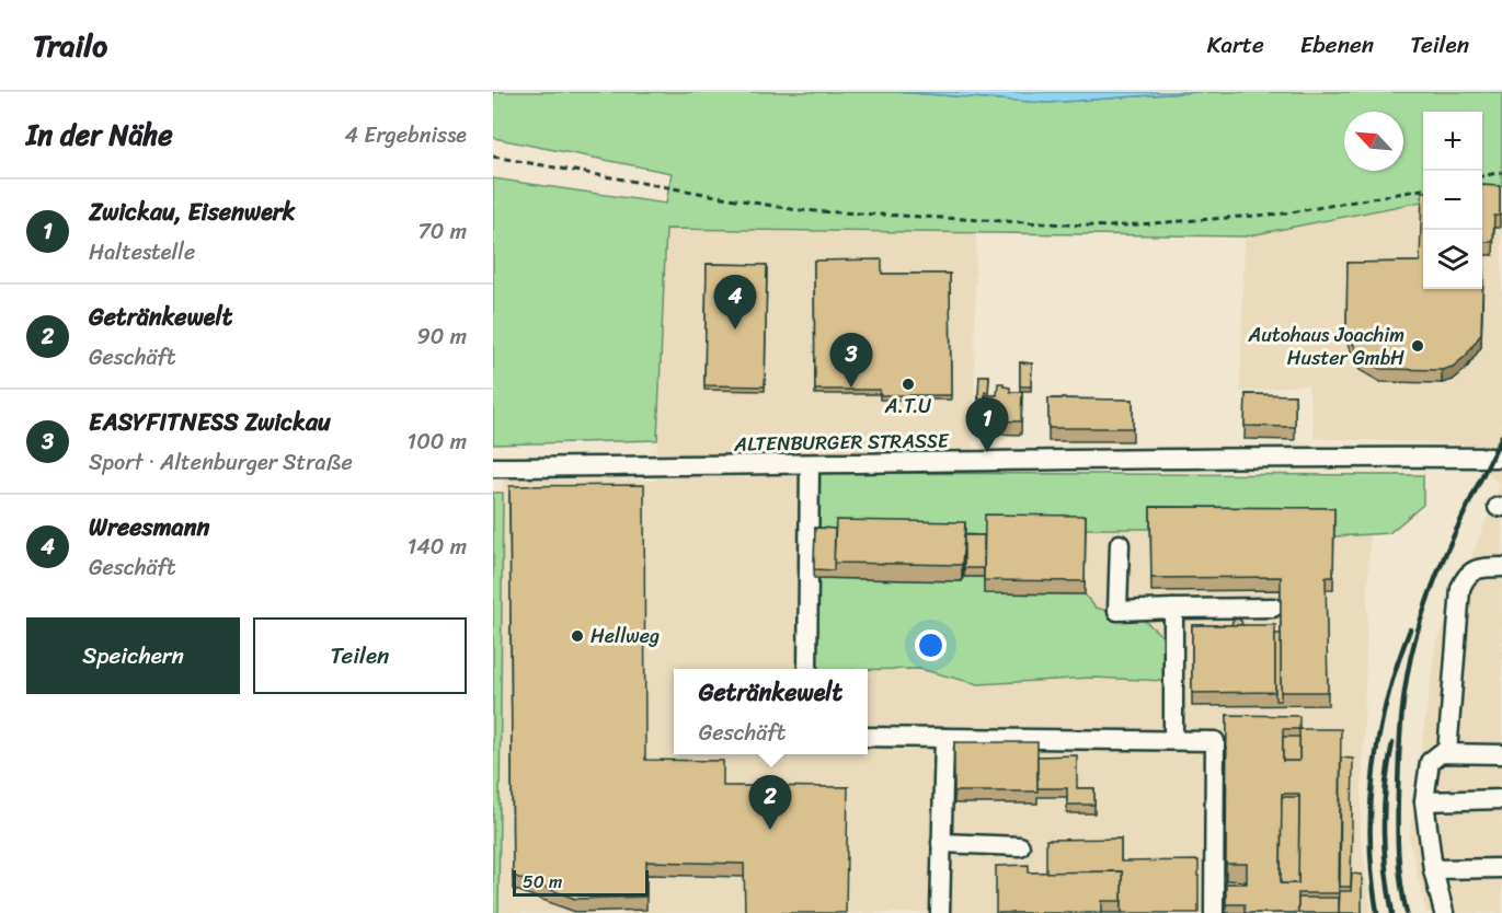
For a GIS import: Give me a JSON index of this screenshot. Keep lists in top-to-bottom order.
{
  "streets": {
    "street": ["ALTENBURGER STRASSE"]
  },
  "places": ["Autohaus Joachim Huster GmbH", "A.T.U", "Hellweg"],
  "scale_bar": "50 m",
  "north": "top left",
  "page": {
    "header": "Trailo",
    "nav": ["Karte", "Ebenen", "Teilen"],
    "heading": ["In der Nähe", "4 Ergebnisse"],
    "map_buttons": ["+", "−"],
    "list": [
      {
        "mark": "1",
        "name": "Zwickau, Eisenwerk",
        "note": "Haltestelle",
        "value": "70 m"
      },
      {
        "mark": "2",
        "name": "Getränkewelt",
        "note": "Geschäft",
        "value": "90 m"
      },
      {
        "mark": "3",
        "name": "EASYFITNESS Zwickau",
        "note": "Sport · Altenburger Straße",
        "value": "100 m"
      },
      {
        "mark": "4",
        "name": "Wreesmann",
        "note": "Geschäft",
        "value": "140 m"
      }
    ],
    "pins": [
      "4",
      "3",
      "1",
      "2"
    ],
    "buttons": ["Speichern", "Teilen"],
    "popup": ["Getränkewelt", "Geschäft"],
    "scale": "50 m"
  }
}
